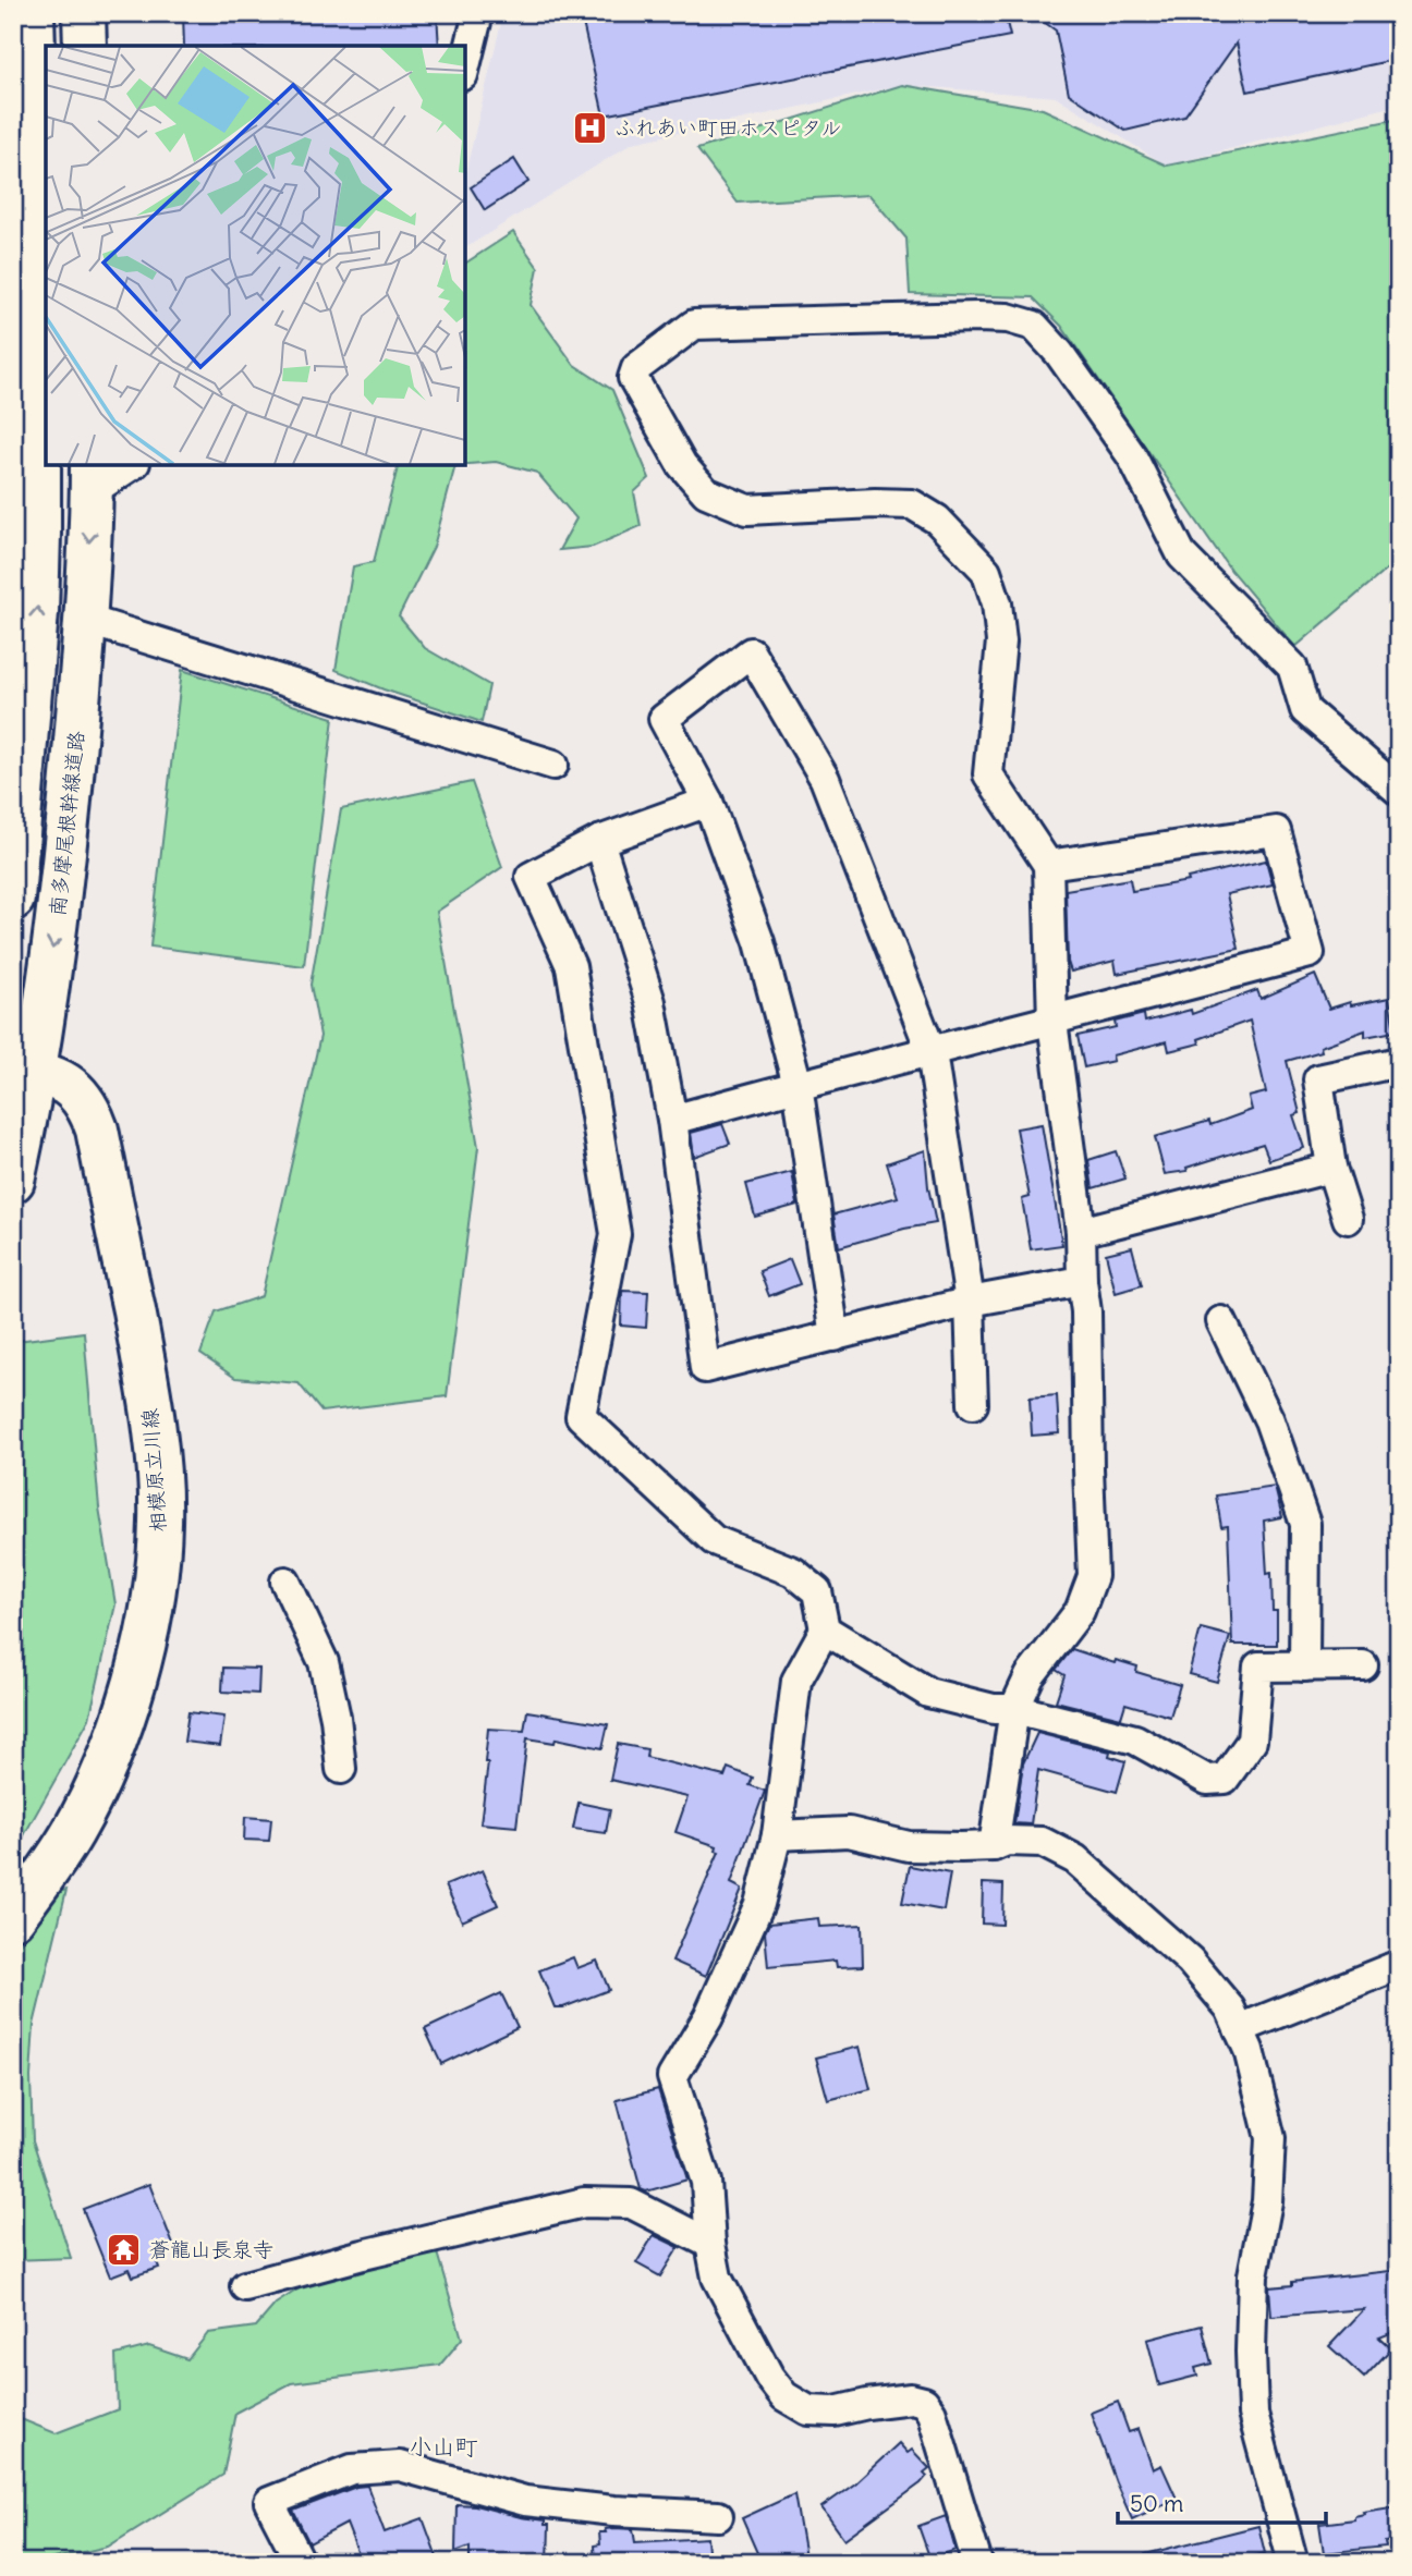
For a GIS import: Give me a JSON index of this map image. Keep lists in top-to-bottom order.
{
  "streets": {
    "main road": ["南多摩尾根幹線道路", "相模原立川線"]
  },
  "crossings": [
    ["南多摩尾根幹線道路", "相模原立川線"]
  ],
  "districts": ["小山町"],
  "places": {
    "hospital": ["ふれあい町田ホスピタル"],
    "temple": ["蒼龍山長泉寺"]
  },
  "scale_bar": "50 m"
}
